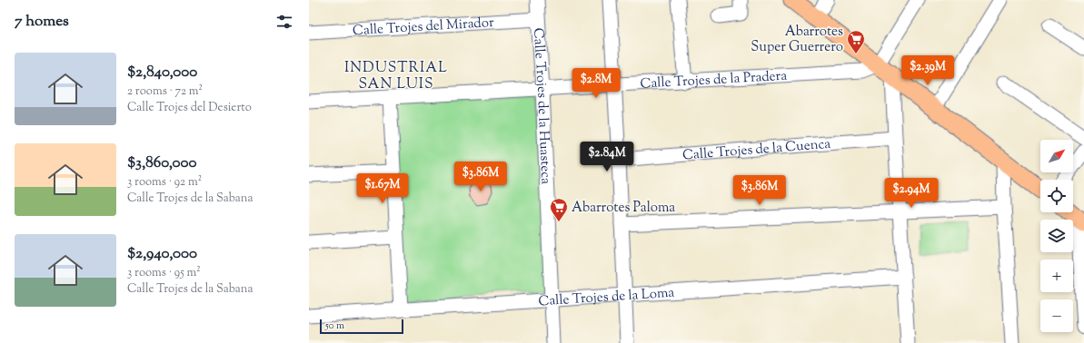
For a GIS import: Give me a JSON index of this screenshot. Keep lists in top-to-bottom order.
{
  "streets": {
    "street": [
      "Calle Trojes del Mirador",
      "Calle Trojes de la Pradera",
      "Calle Trojes de la Huasteca",
      "Calle Trojes de la Cuenca",
      "Calle Trojes de la Loma"
    ]
  },
  "crossings": [
    ["Calle Trojes del Mirador", "Calle Trojes de la Huasteca"],
    ["Calle Trojes de la Pradera", "Calle Trojes de la Huasteca"],
    ["Calle Trojes de la Huasteca", "Calle Trojes de la Loma"]
  ],
  "districts": ["INDUSTRIAL SAN LUIS"],
  "places": {
    "supermarket": ["Abarrotes Super Guerrero", "Abarrotes Paloma"]
  },
  "scale_bar": "50 m",
  "north": "top right",
  "page": {
    "heading": "7 homes",
    "list": [
      {
        "name": "$2,840,000",
        "note": "2 rooms · 72 m² · Calle Trojes del Desierto"
      },
      {
        "name": "$3,860,000",
        "note": "3 rooms · 92 m² · Calle Trojes de la Sabana"
      },
      {
        "name": "$2,940,000",
        "note": "3 rooms · 95 m² · Calle Trojes de la Sabana"
      }
    ],
    "price": [
      "$2.39M",
      "$2.8M",
      "$2.84M",
      "$3.86M",
      "$1.67M",
      "$3.86M",
      "$2.94M"
    ],
    "map_buttons": ["+", "−"],
    "scale": "50 m"
  }
}
